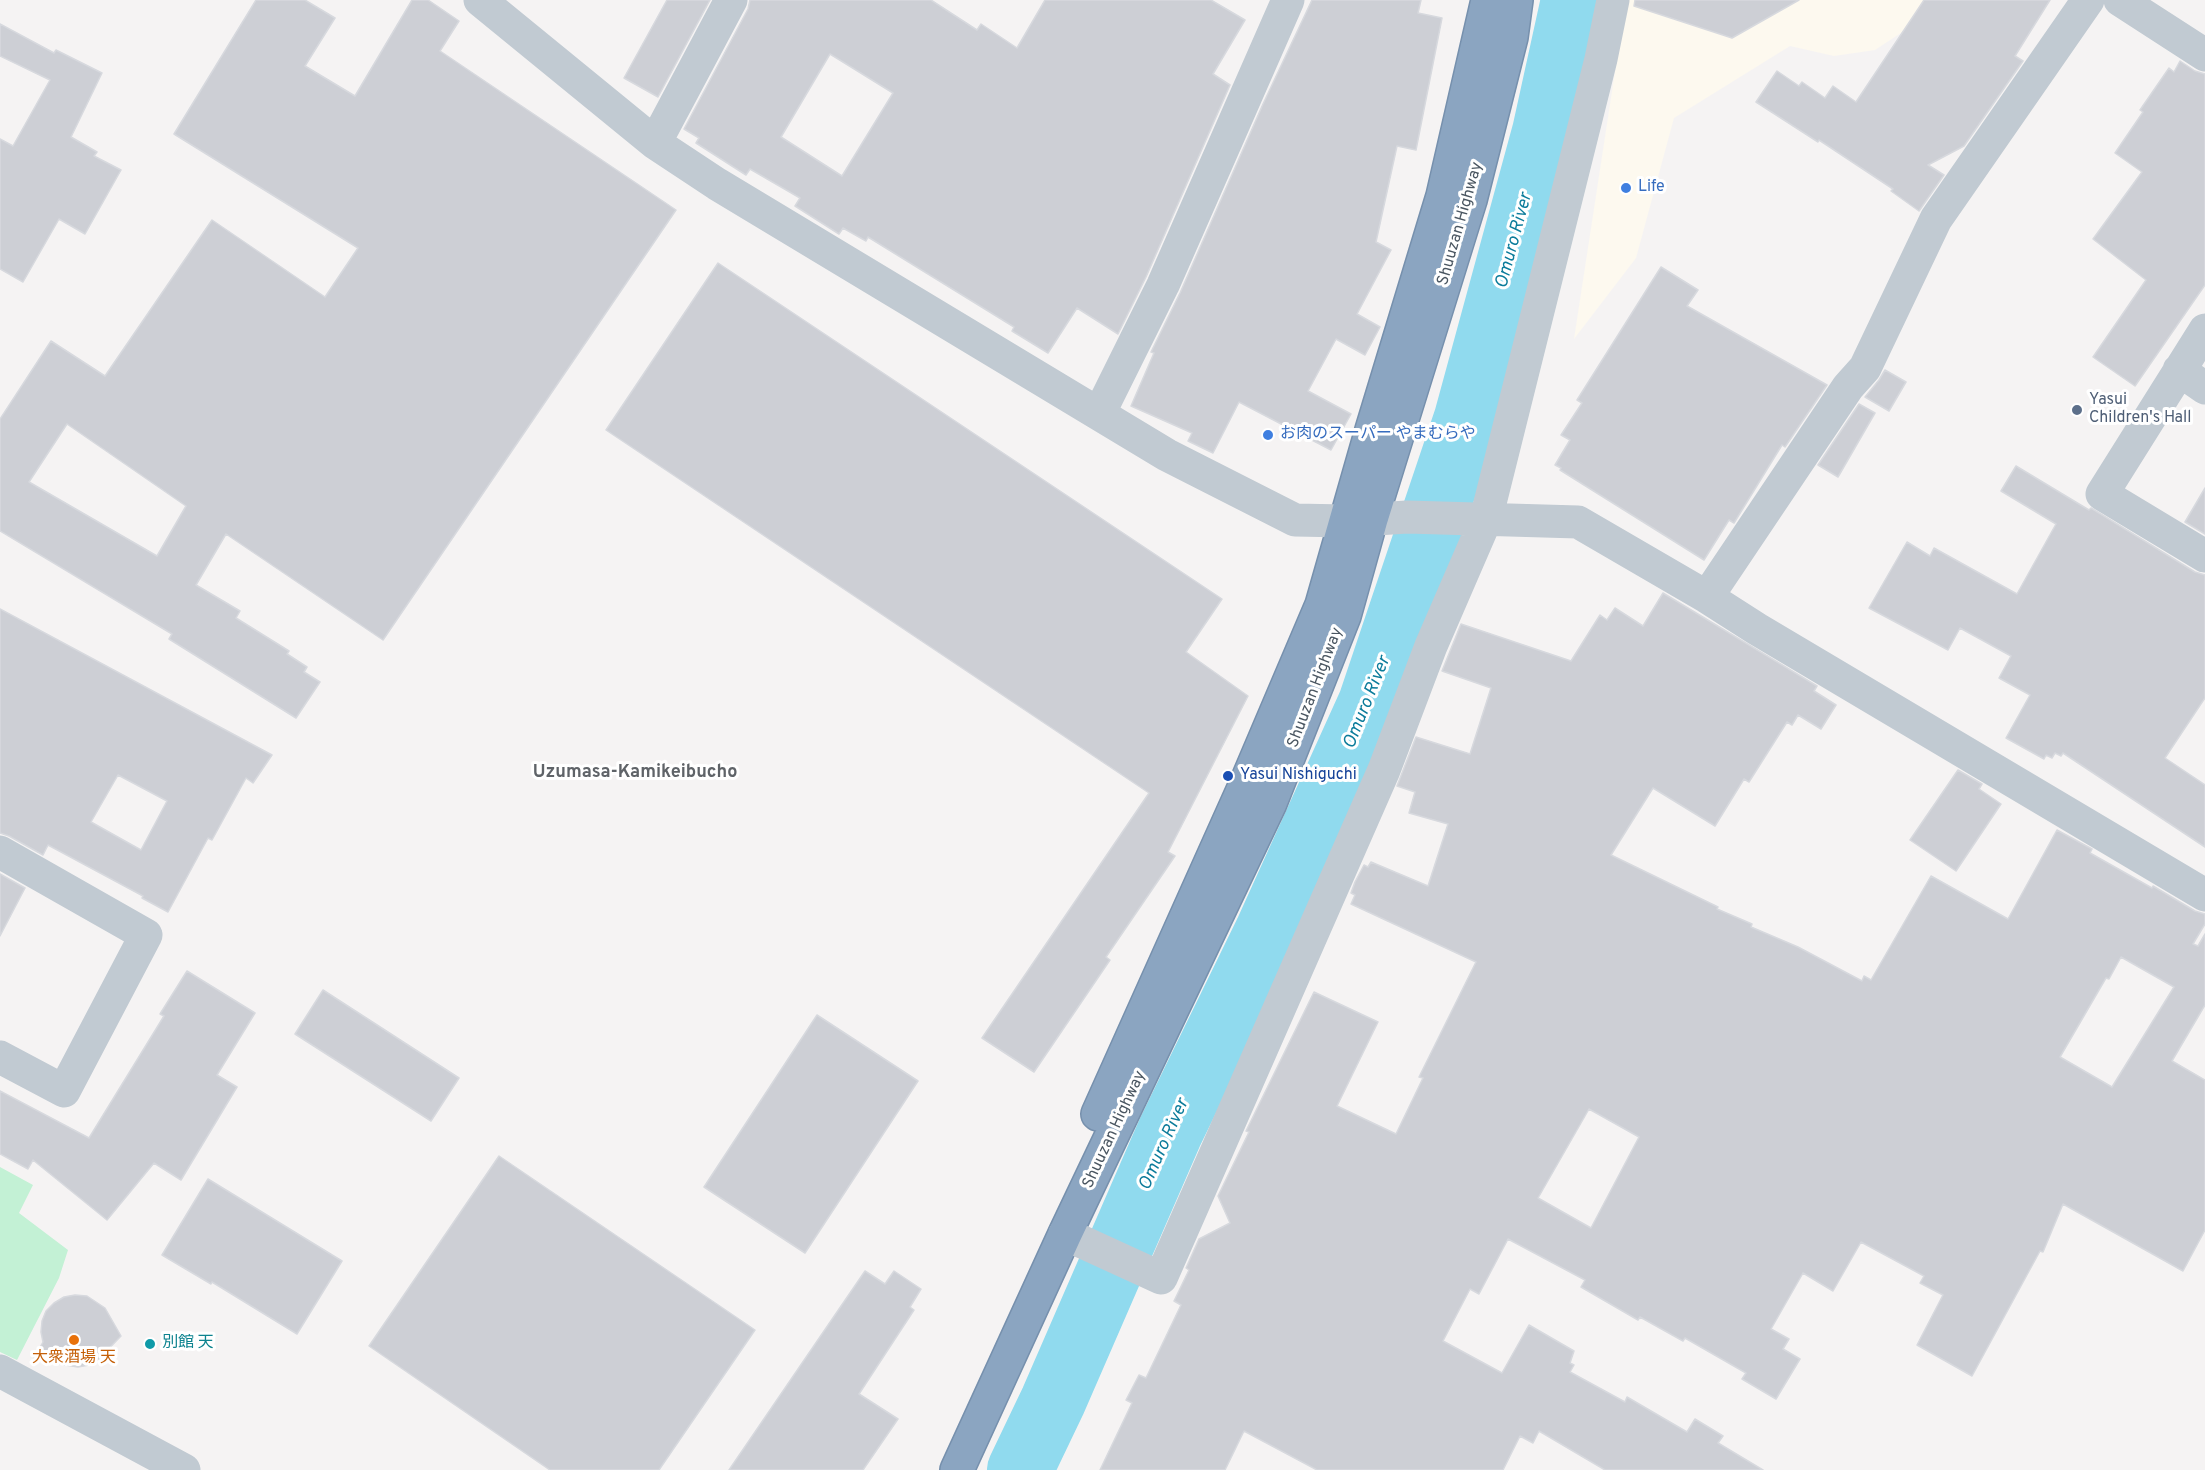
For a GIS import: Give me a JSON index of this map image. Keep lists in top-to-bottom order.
{
  "streets": {
    "highway": ["Shuuzan Highway"]
  },
  "districts": ["Uzumasa-Kamikeibucho"],
  "water": ["Omuro River"],
  "places": [
    "Life",
    "Yasui Children's Hall",
    "お肉のスーパー やまむらや",
    "Yasui Nishiguchi",
    "大衆酒場 天",
    "別館 天"
  ]
}
